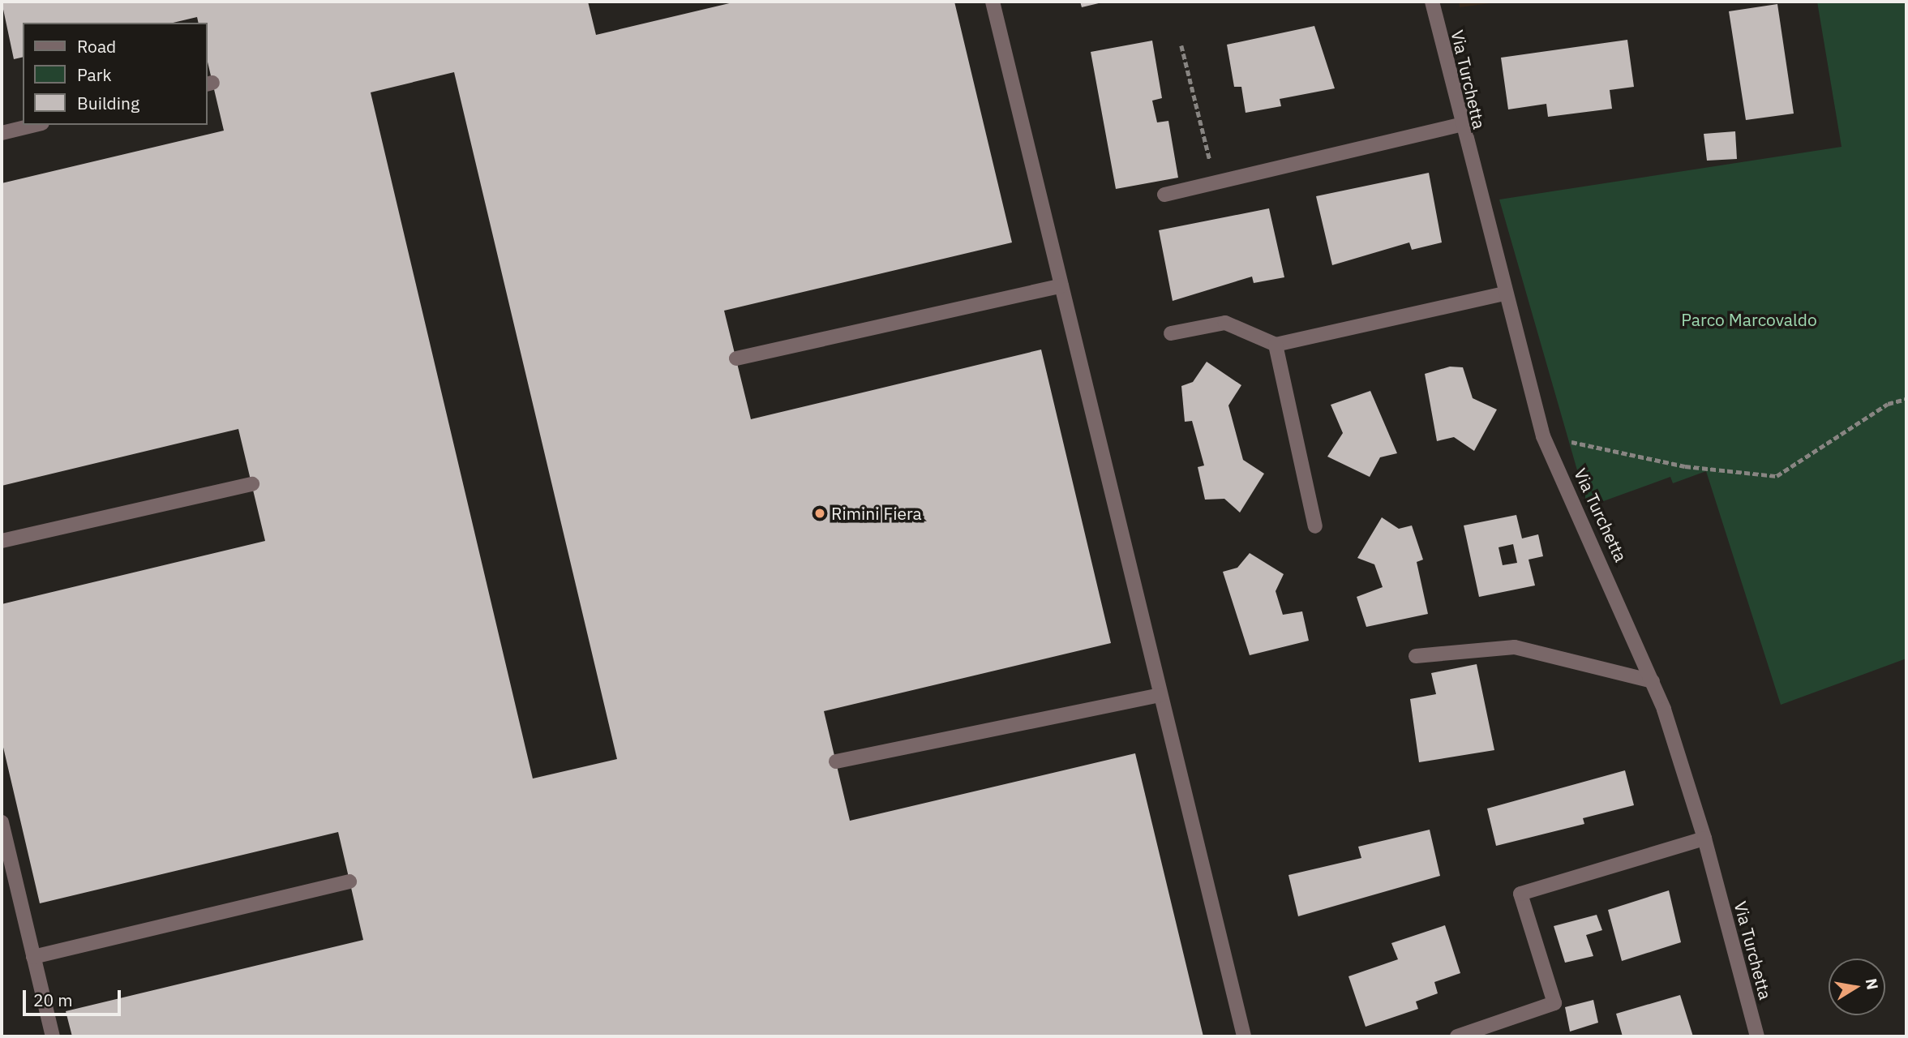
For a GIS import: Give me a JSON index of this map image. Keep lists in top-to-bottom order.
{
  "streets": {
    "street": ["Via Turchetta"]
  },
  "parks": ["Parco Marcovaldo"],
  "places": ["Rimini Fiera"],
  "legend": ["Road", "Park", "Building"],
  "scale_bar": "20 m",
  "north": "right"
}
